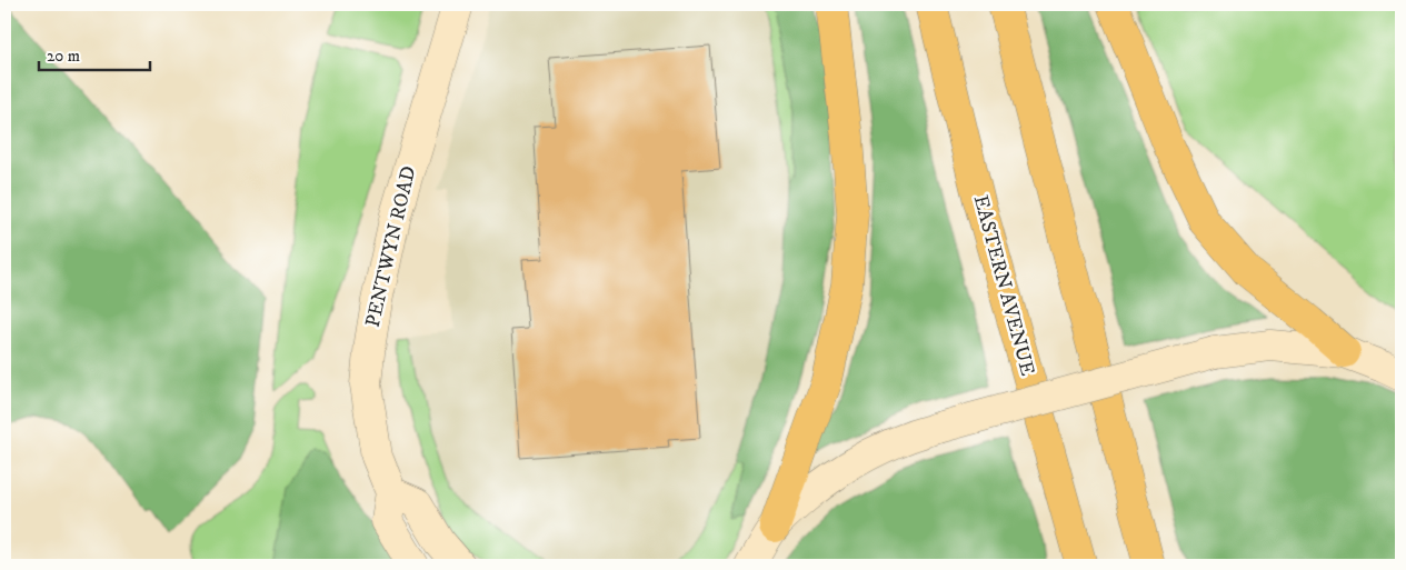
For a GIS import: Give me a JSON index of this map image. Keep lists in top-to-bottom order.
{
  "streets": {
    "highway": ["EASTERN AVENUE"],
    "street": ["PENTWYN ROAD"]
  },
  "scale_bar": "20 m"
}
